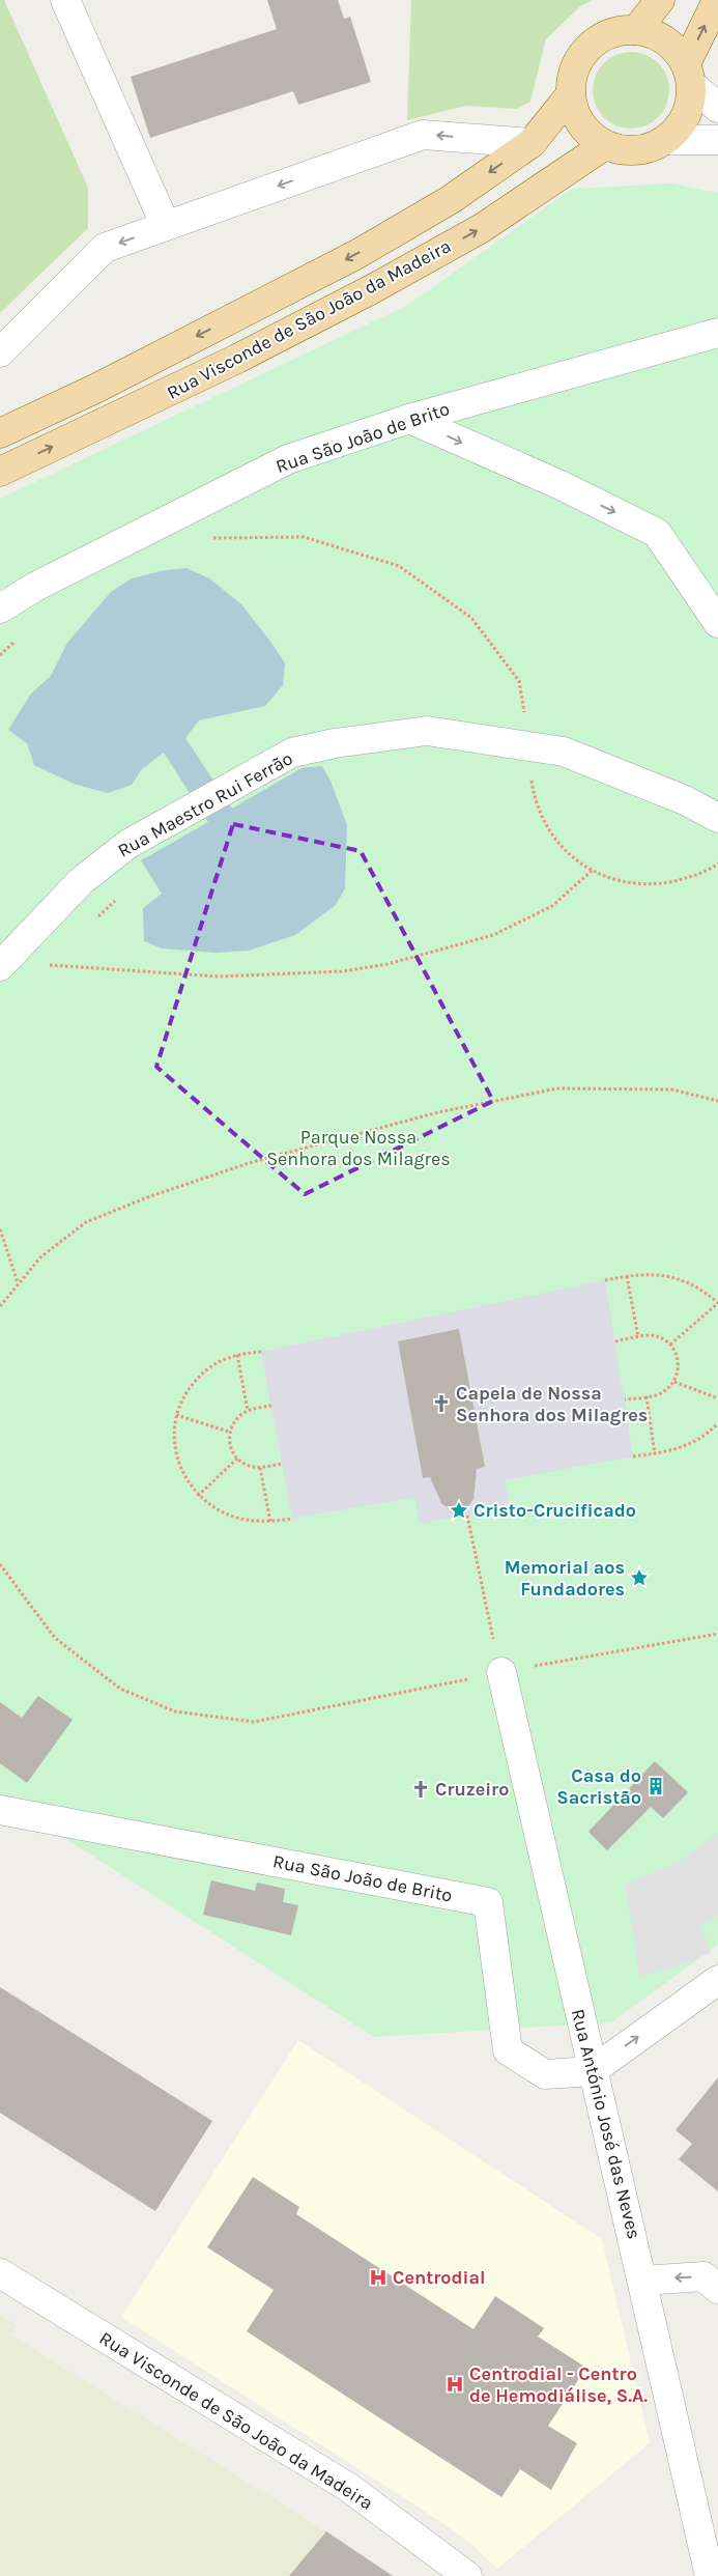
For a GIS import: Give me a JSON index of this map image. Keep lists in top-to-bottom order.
{
  "streets": {
    "main road": ["Rua Visconde de São João da Madeira"],
    "street": ["Rua São João de Brito", "Rua Maestro Rui Ferrão", "Rua António José das Neves"]
  },
  "crossings": [
    ["Rua São João de Brito", "Rua António José das Neves"]
  ],
  "parks": ["Parque Nossa Senhora dos Milagres"],
  "places": {
    "church": ["Capela de Nossa Senhora dos Milagres", "Cruzeiro"],
    "place": ["Cristo-Crucificado", "Memorial aos Fundadores"],
    "building": ["Casa do Sacristão"],
    "hospital": ["Centrodial", "Centrodial - Centro de Hemodiálise, S.A."]
  }
}
